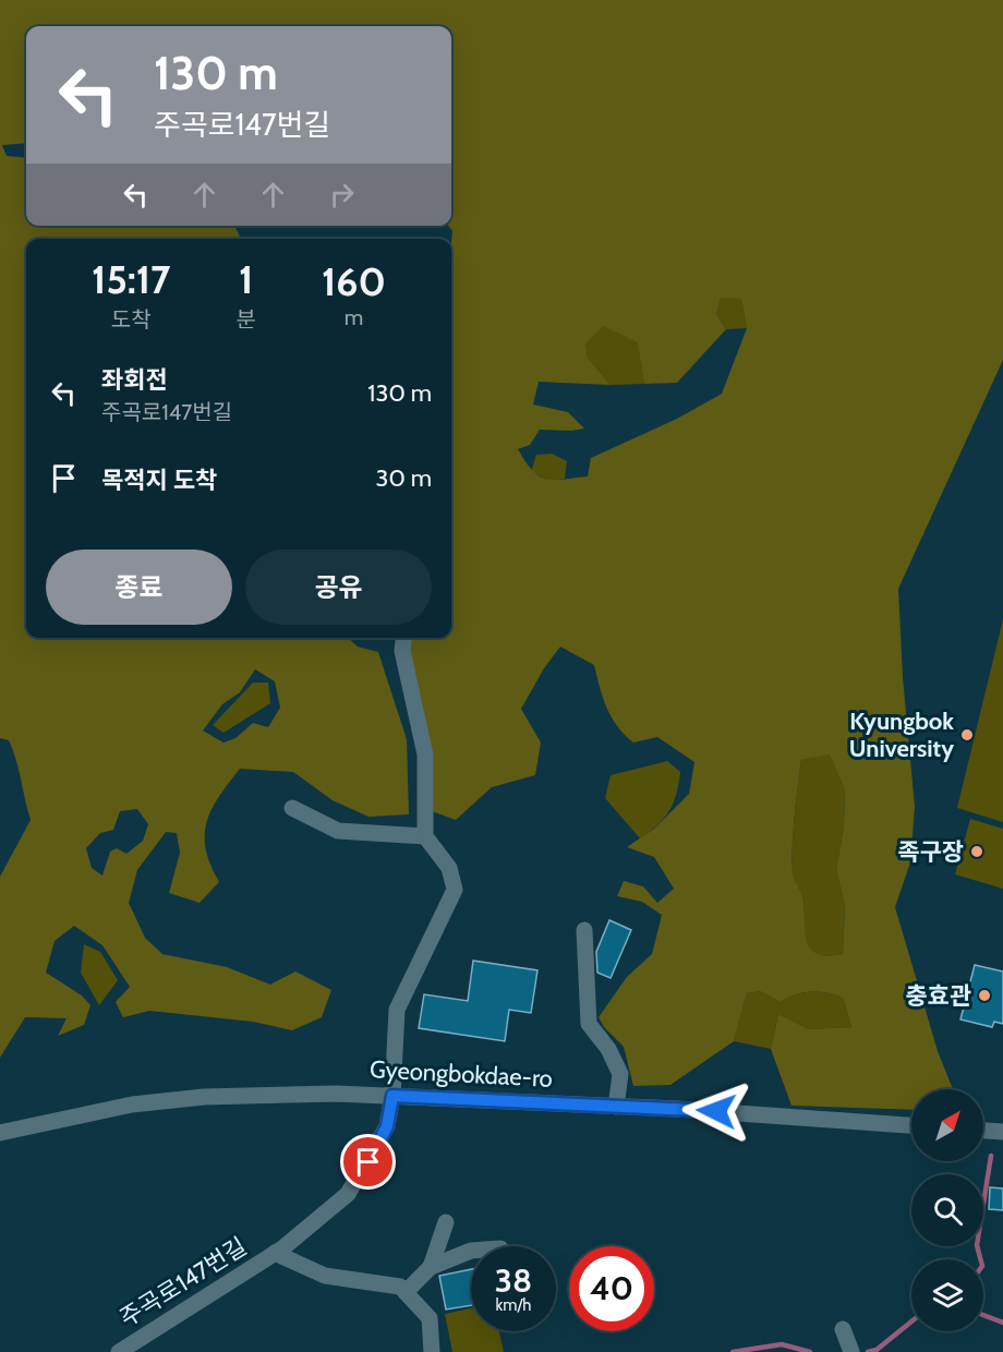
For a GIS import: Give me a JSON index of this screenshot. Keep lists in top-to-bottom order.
{
  "streets": {
    "street": ["Gyeongbokdae-ro", "주곡로147번길"]
  },
  "crossings": [
    ["Gyeongbokdae-ro", "주곡로147번길"]
  ],
  "places": ["Kyungbok University", "족구장", "충효관"],
  "north": "top right",
  "page": {
    "turn": ["130 m", "주곡로147번길"],
    "eta": [
      "15:17",
      "도착",
      "1",
      "분",
      "160",
      "m"
    ],
    "list": [
      {
        "name": "좌회전",
        "note": "주곡로147번길",
        "value": "130 m"
      },
      {
        "name": "목적지 도착",
        "value": "30 m"
      }
    ],
    "buttons": ["종료", "공유"],
    "speed": "38 km/h",
    "limit": "40"
  }
}
